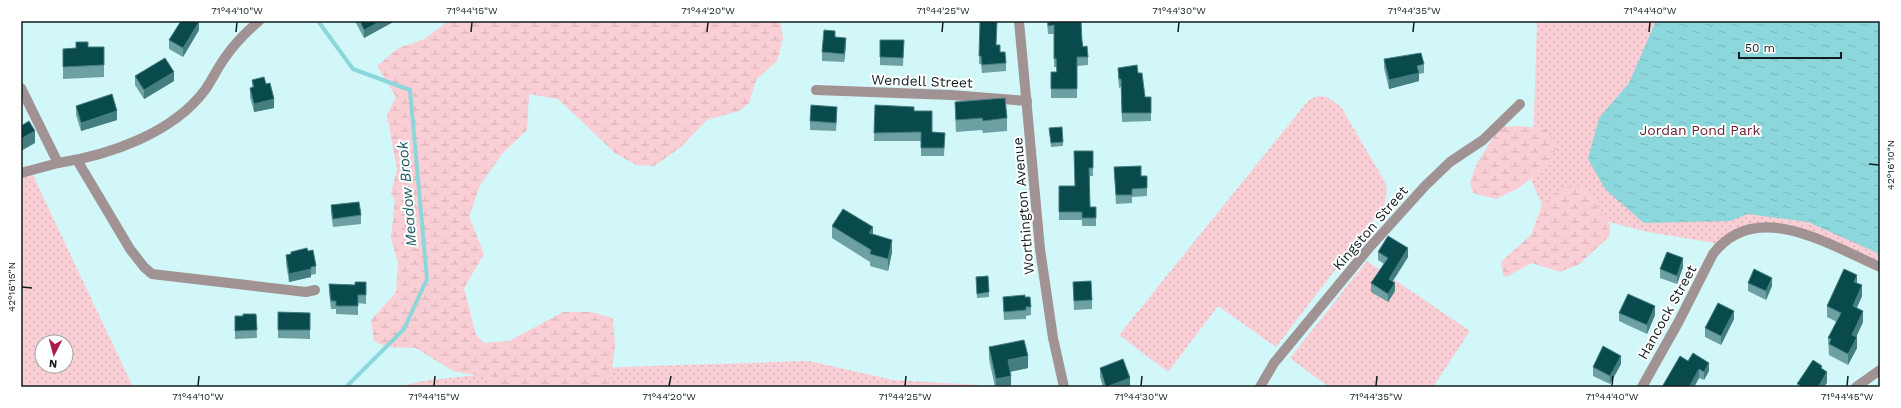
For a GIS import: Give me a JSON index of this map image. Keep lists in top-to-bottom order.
{
  "streets": {
    "street": [
      "Wendell Street",
      "Worthington Avenue",
      "Kingston Street",
      "Hancock Street"
    ]
  },
  "crossings": [
    ["Wendell Street", "Worthington Avenue"]
  ],
  "water": ["Meadow Brook"],
  "parks": ["Jordan Pond Park"],
  "scale_bar": "50 m",
  "north": "bottom",
  "coordinates": [
    "71°44'10\"W",
    "71°44'15\"W",
    "71°44'20\"W",
    "71°44'25\"W",
    "71°44'30\"W",
    "71°44'35\"W",
    "71°44'40\"W",
    "42°16'10\"N",
    "42°16'15\"N",
    "71°44'45\"W"
  ]
}
